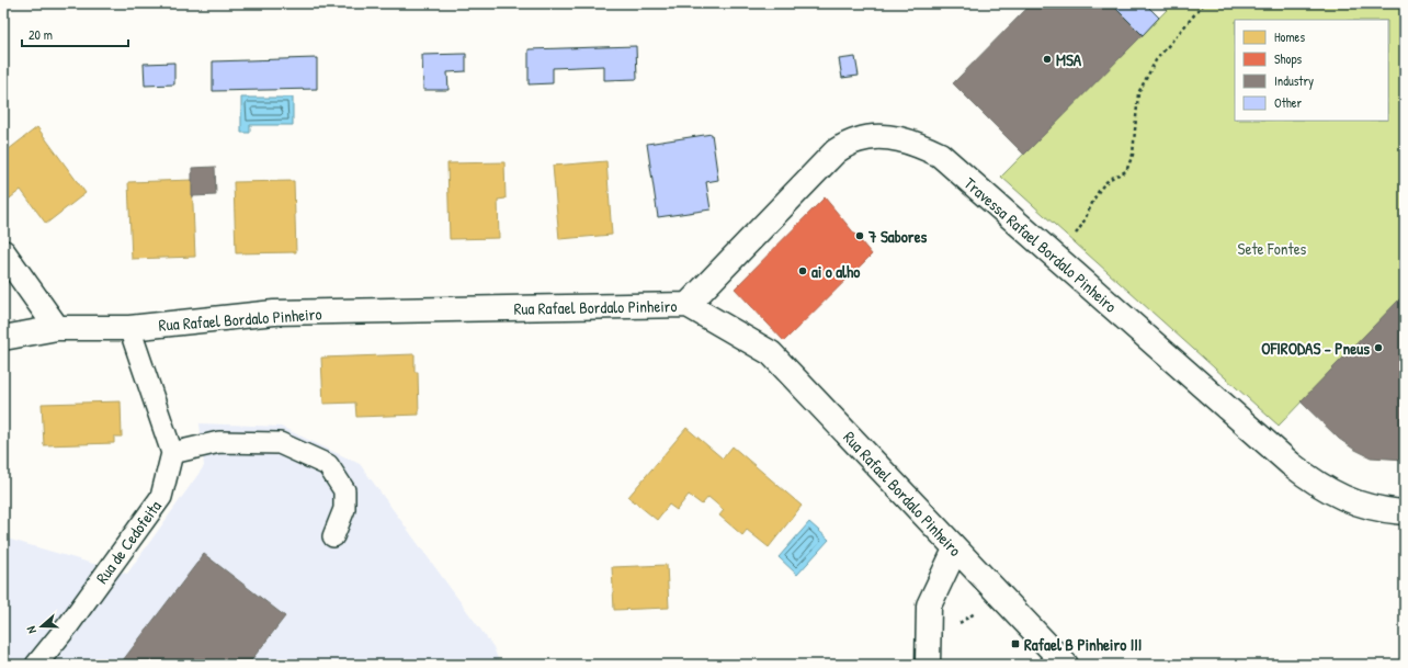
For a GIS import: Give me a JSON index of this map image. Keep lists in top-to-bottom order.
{
  "streets": {
    "street": ["Travessa Rafael Bordalo Pinheiro", "Rua Rafael Bordalo Pinheiro"],
    "lane": ["Rua de Cedofeita"]
  },
  "crossings": [
    ["Travessa Rafael Bordalo Pinheiro", "Rua Rafael Bordalo Pinheiro"]
  ],
  "parks": ["Sete Fontes"],
  "places": {
    "other": [
      "MSA",
      "7 Sabores",
      "ai o alho",
      "OFIRODAS - Pneus"
    ],
    "transit": ["Rafael B Pinheiro III"]
  },
  "legend": [
    "Homes",
    "Shops",
    "Industry",
    "Other"
  ],
  "scale_bar": "20 m",
  "north": "left"
}
